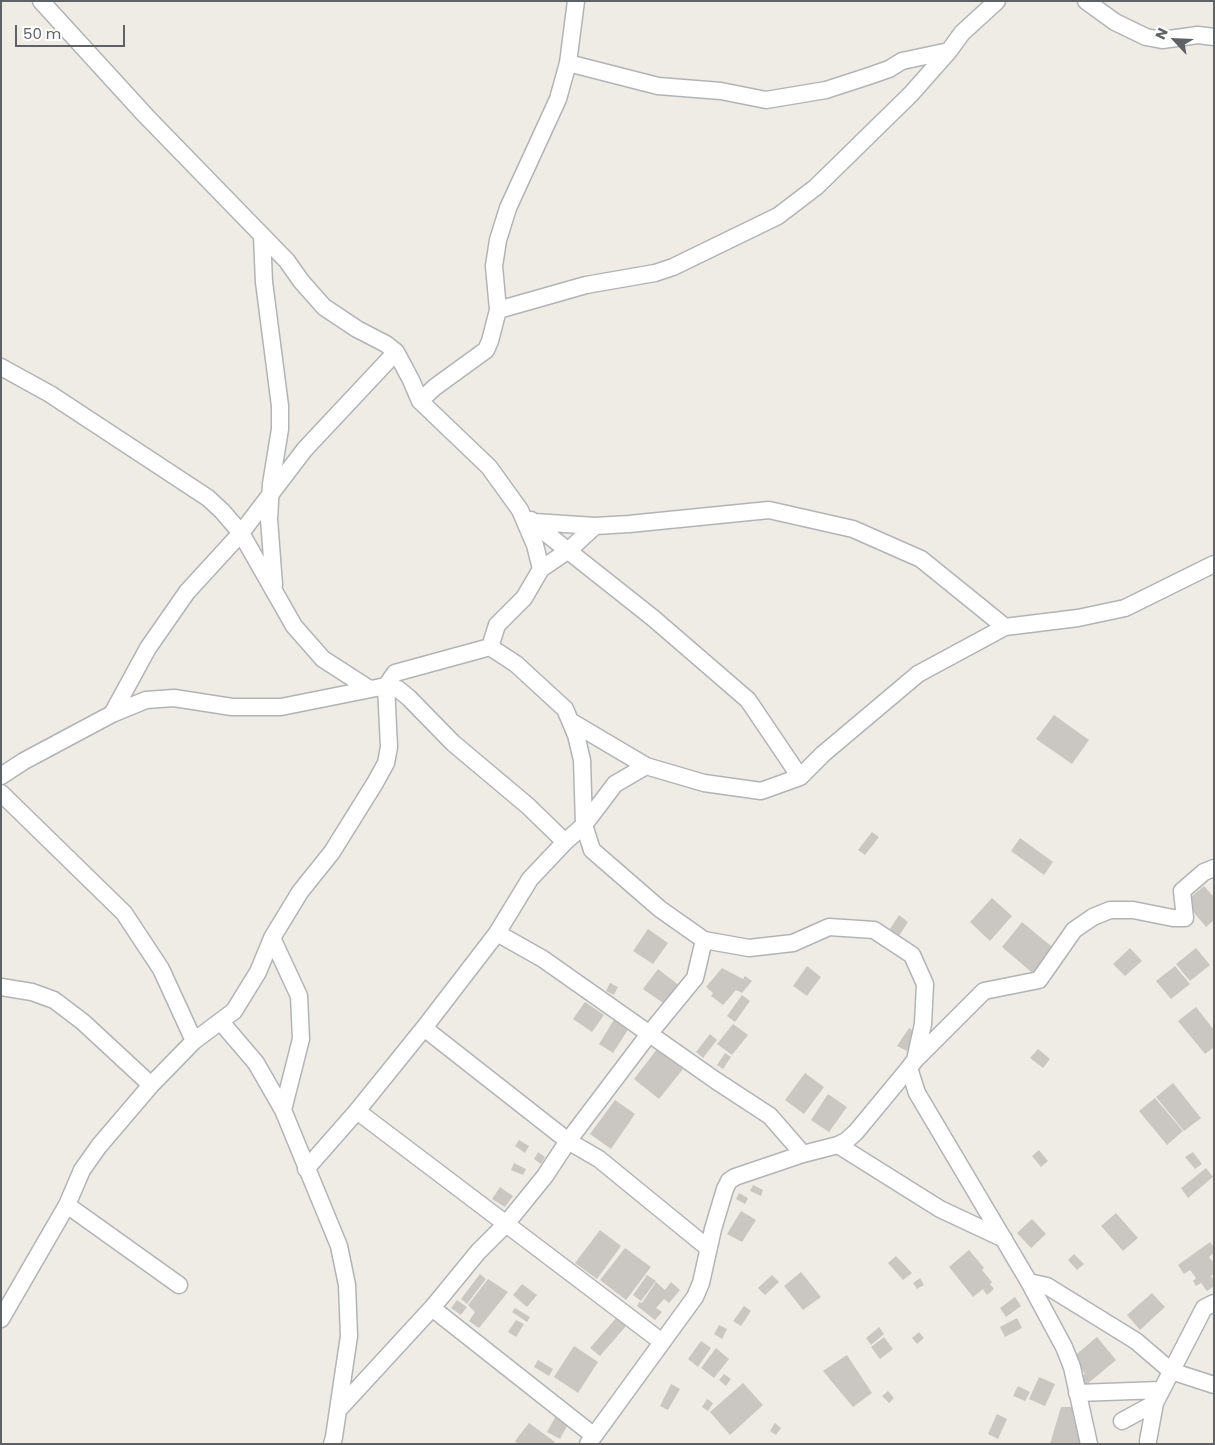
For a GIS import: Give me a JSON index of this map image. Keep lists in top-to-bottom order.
{
  "scale_bar": "50 m",
  "north": "top left"
}
